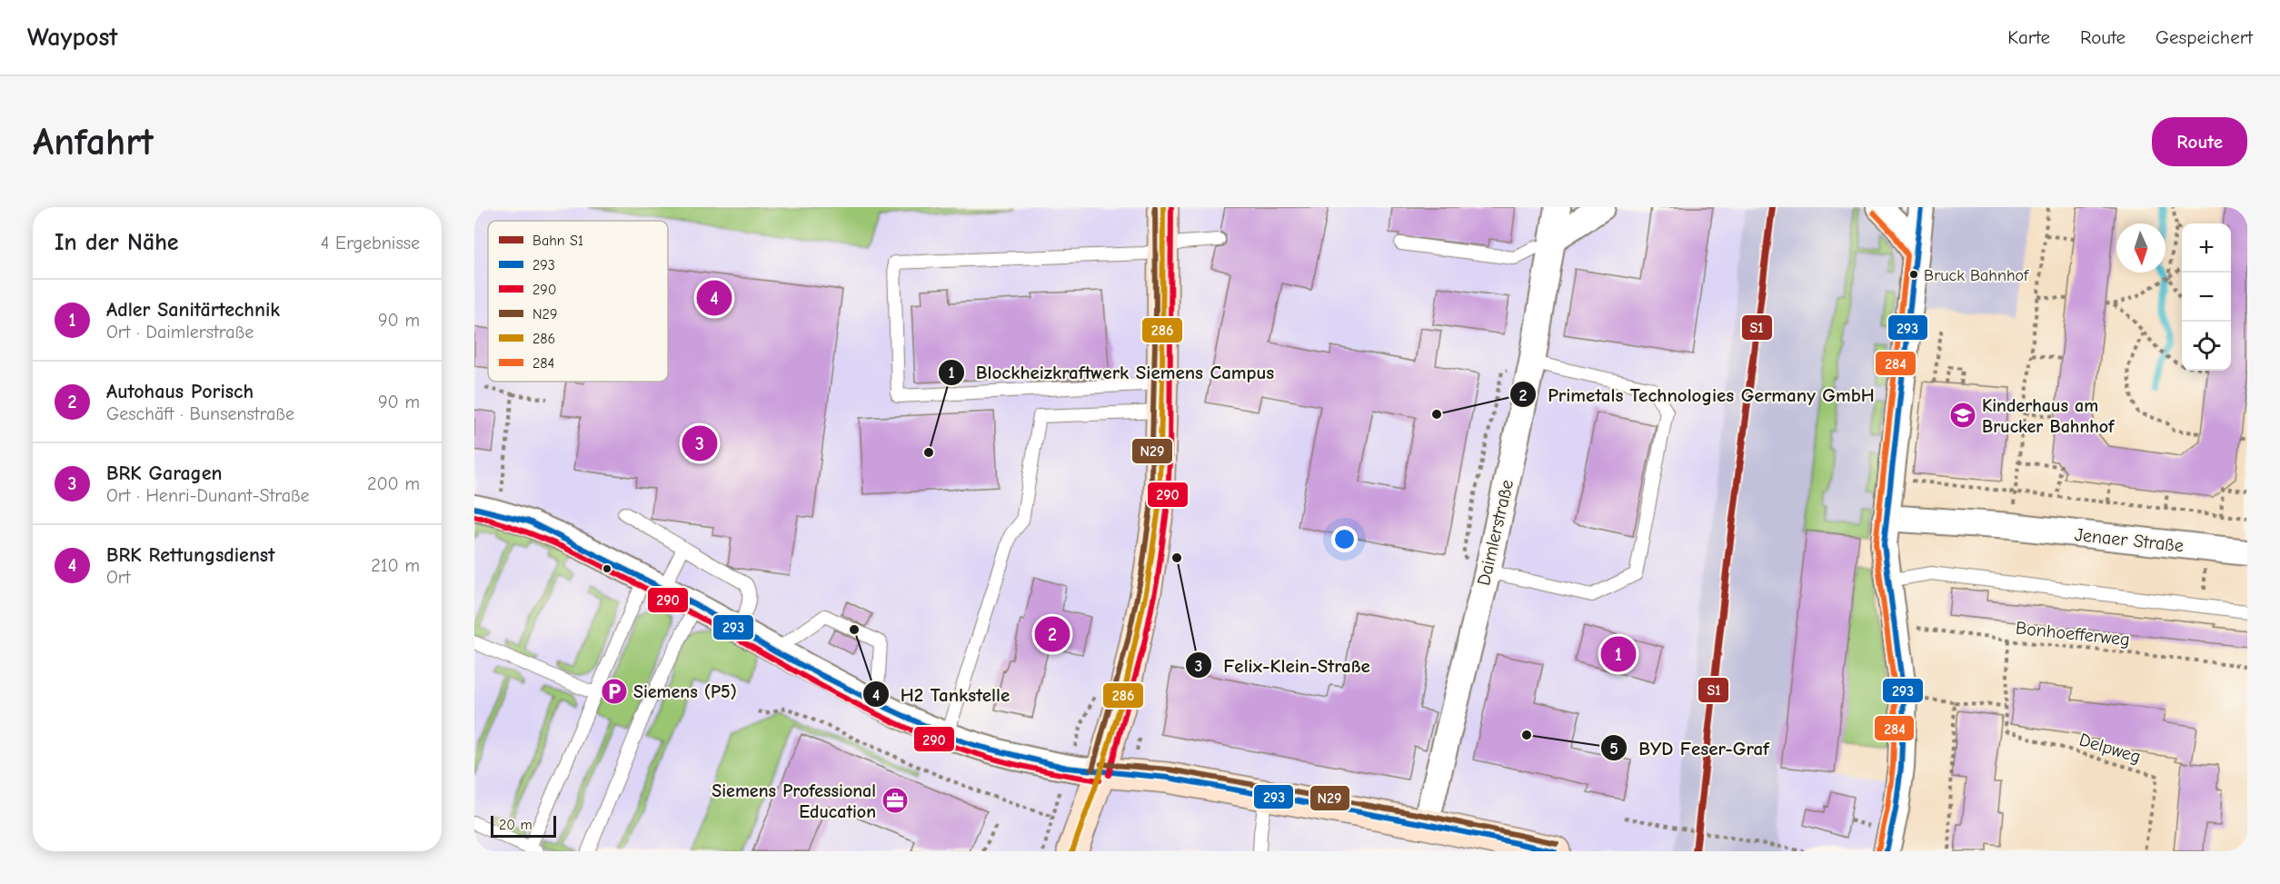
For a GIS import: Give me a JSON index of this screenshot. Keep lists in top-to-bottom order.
{
  "streets": {
    "street": ["Daimlerstraße", "Jenaer Straße"],
    "path": ["Bonhoefferweg", "Delpweg"]
  },
  "crossings": [
    ["Bonhoefferweg", "Delpweg"]
  ],
  "places": {
    "other": [
      "Bruck Bahnhof",
      "Primetals Technologies Germany GmbH",
      "Blockheizkraftwerk Siemens Campus",
      "Felix-Klein-Straße",
      "H2 Tankstelle",
      "BYD Feser-Graf"
    ],
    "school or university": ["Kinderhaus am Brucker Bahnhof"],
    "parking": ["Siemens (P5)"],
    "office": ["Siemens Professional Education"]
  },
  "lines": [
    "rail line S1",
    "transit line 293",
    "transit line 290",
    "transit line N29",
    "transit line 286",
    "transit line 284"
  ],
  "legend": [
    "Bahn S1",
    "293",
    "290",
    "N29",
    "286",
    "284"
  ],
  "scale_bar": "20 m",
  "north": "bottom",
  "page": {
    "header": "Waypost",
    "nav": ["Karte", "Route", "Gespeichert"],
    "buttons": "Route",
    "title": "Anfahrt",
    "heading": ["In der Nähe", "4 Ergebnisse"],
    "map_buttons": ["+", "−"],
    "list": [
      {
        "mark": "1",
        "name": "Adler Sanitärtechnik",
        "note": "Ort · Daimlerstraße",
        "value": "90 m"
      },
      {
        "mark": "2",
        "name": "Autohaus Porisch",
        "note": "Geschäft · Bunsenstraße",
        "value": "90 m"
      },
      {
        "mark": "3",
        "name": "BRK Garagen",
        "note": "Ort · Henri-Dunant-Straße",
        "value": "200 m"
      },
      {
        "mark": "4",
        "name": "BRK Rettungsdienst",
        "note": "Ort",
        "value": "210 m"
      }
    ],
    "pins": [
      "4",
      "3",
      "2",
      "1"
    ],
    "scale": "20 m"
  }
}
